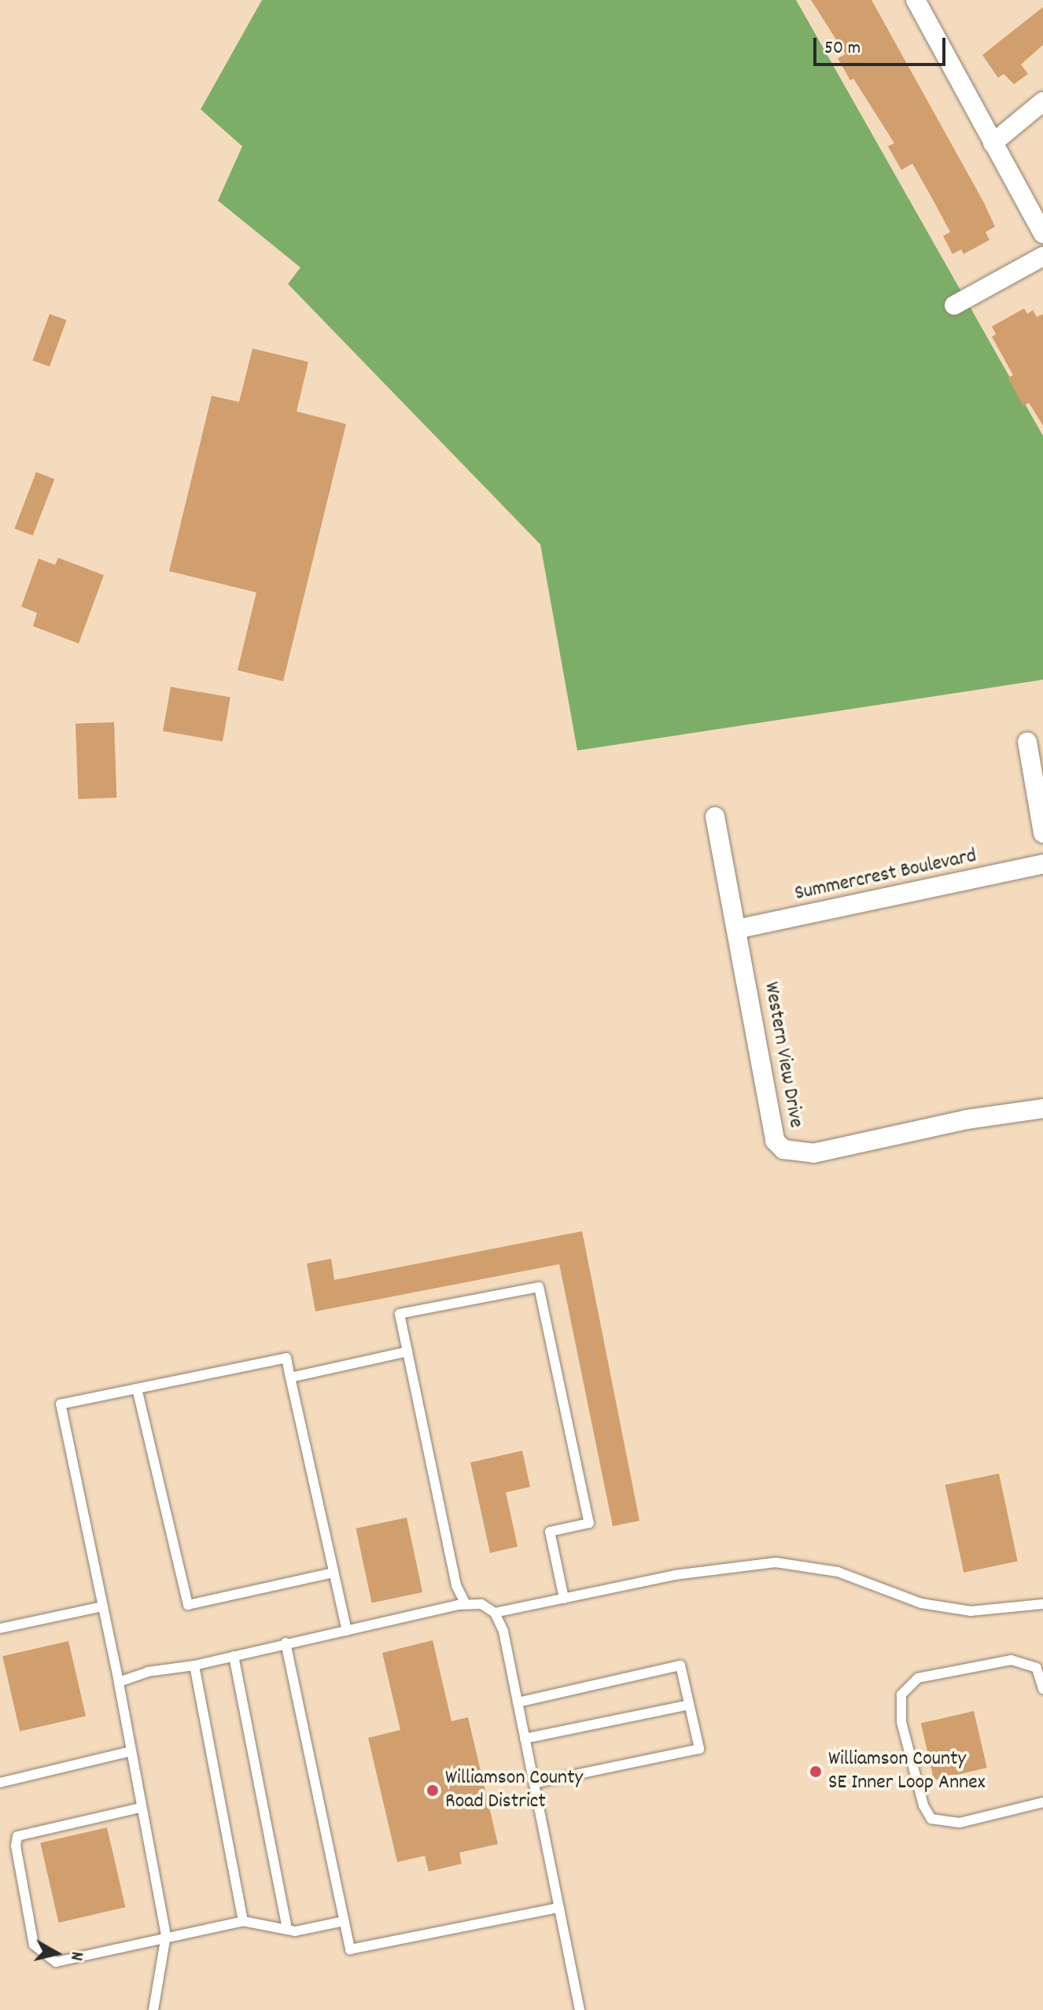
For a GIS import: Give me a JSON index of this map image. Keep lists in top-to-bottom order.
{
  "streets": {
    "street": ["Summercrest Boulevard", "Western View Drive"]
  },
  "crossings": [
    ["Summercrest Boulevard", "Western View Drive"]
  ],
  "places": ["Williamson County SE Inner Loop Annex", "Williamson County Road District"],
  "scale_bar": "50 m",
  "north": "right"
}
